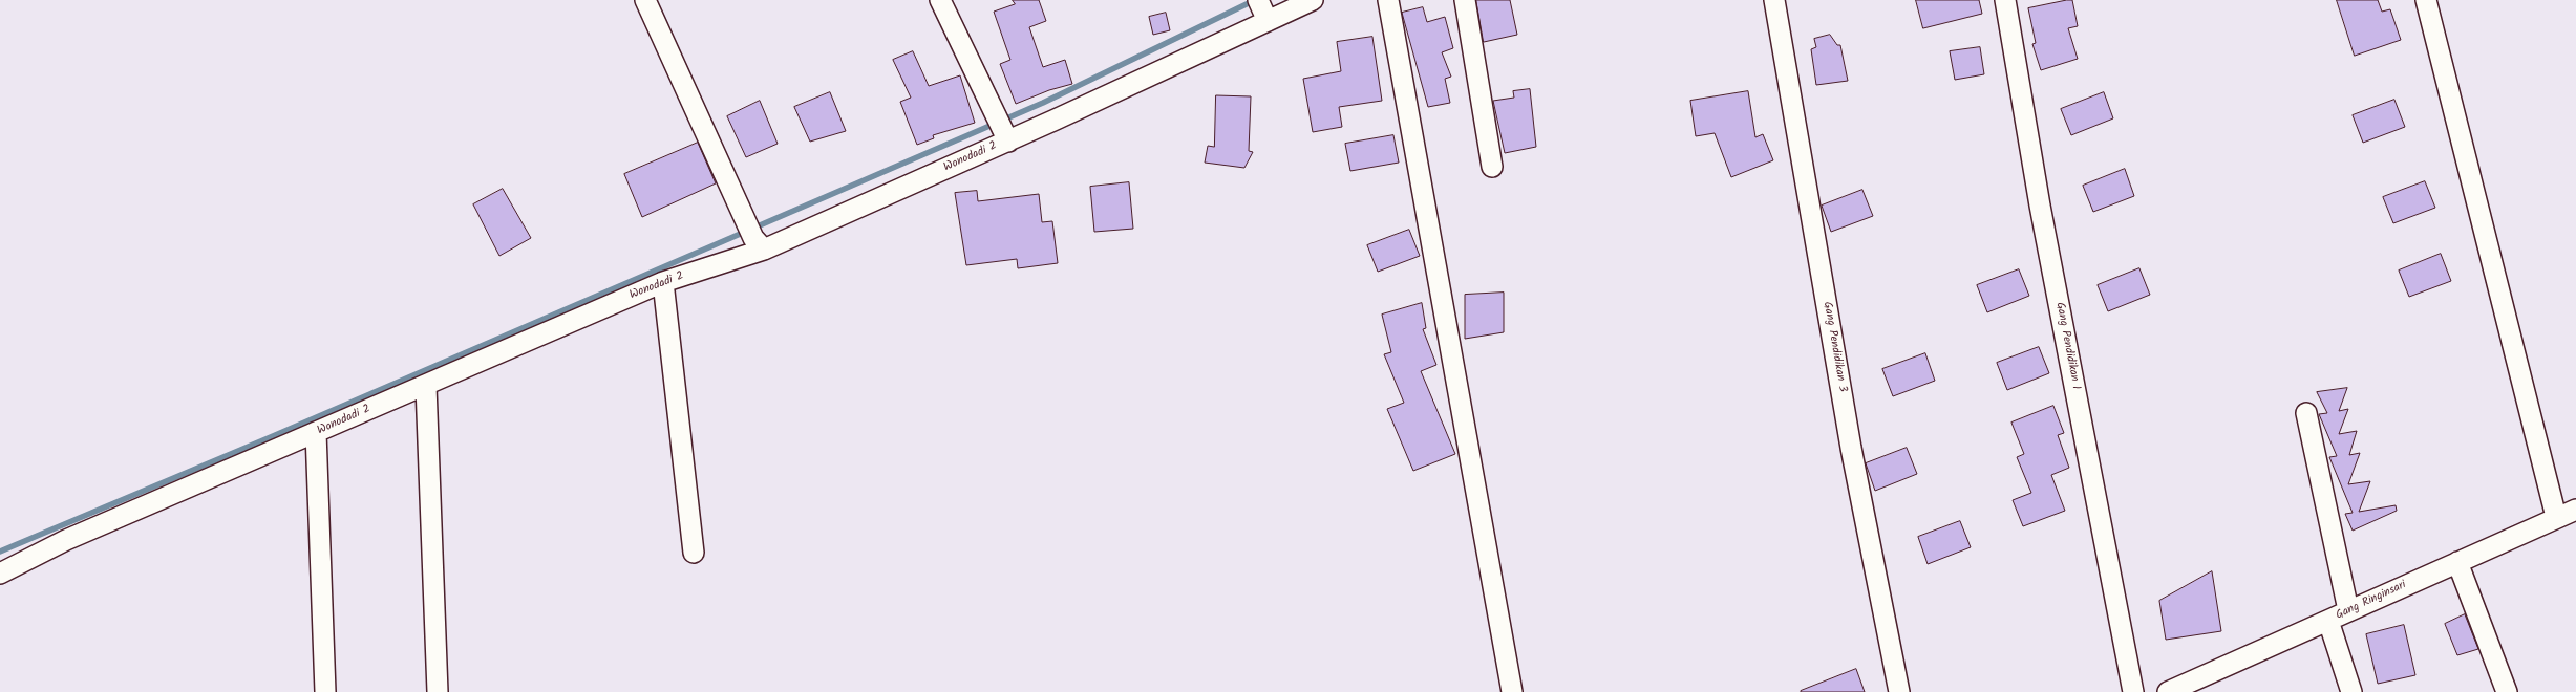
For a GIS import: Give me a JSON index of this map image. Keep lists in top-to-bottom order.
{
  "streets": {
    "street": [
      "Wonodadi 2",
      "Gang Pendidikan 1",
      "Gang Pendidikan 3",
      "Gang Ringinsari"
    ]
  }
}
